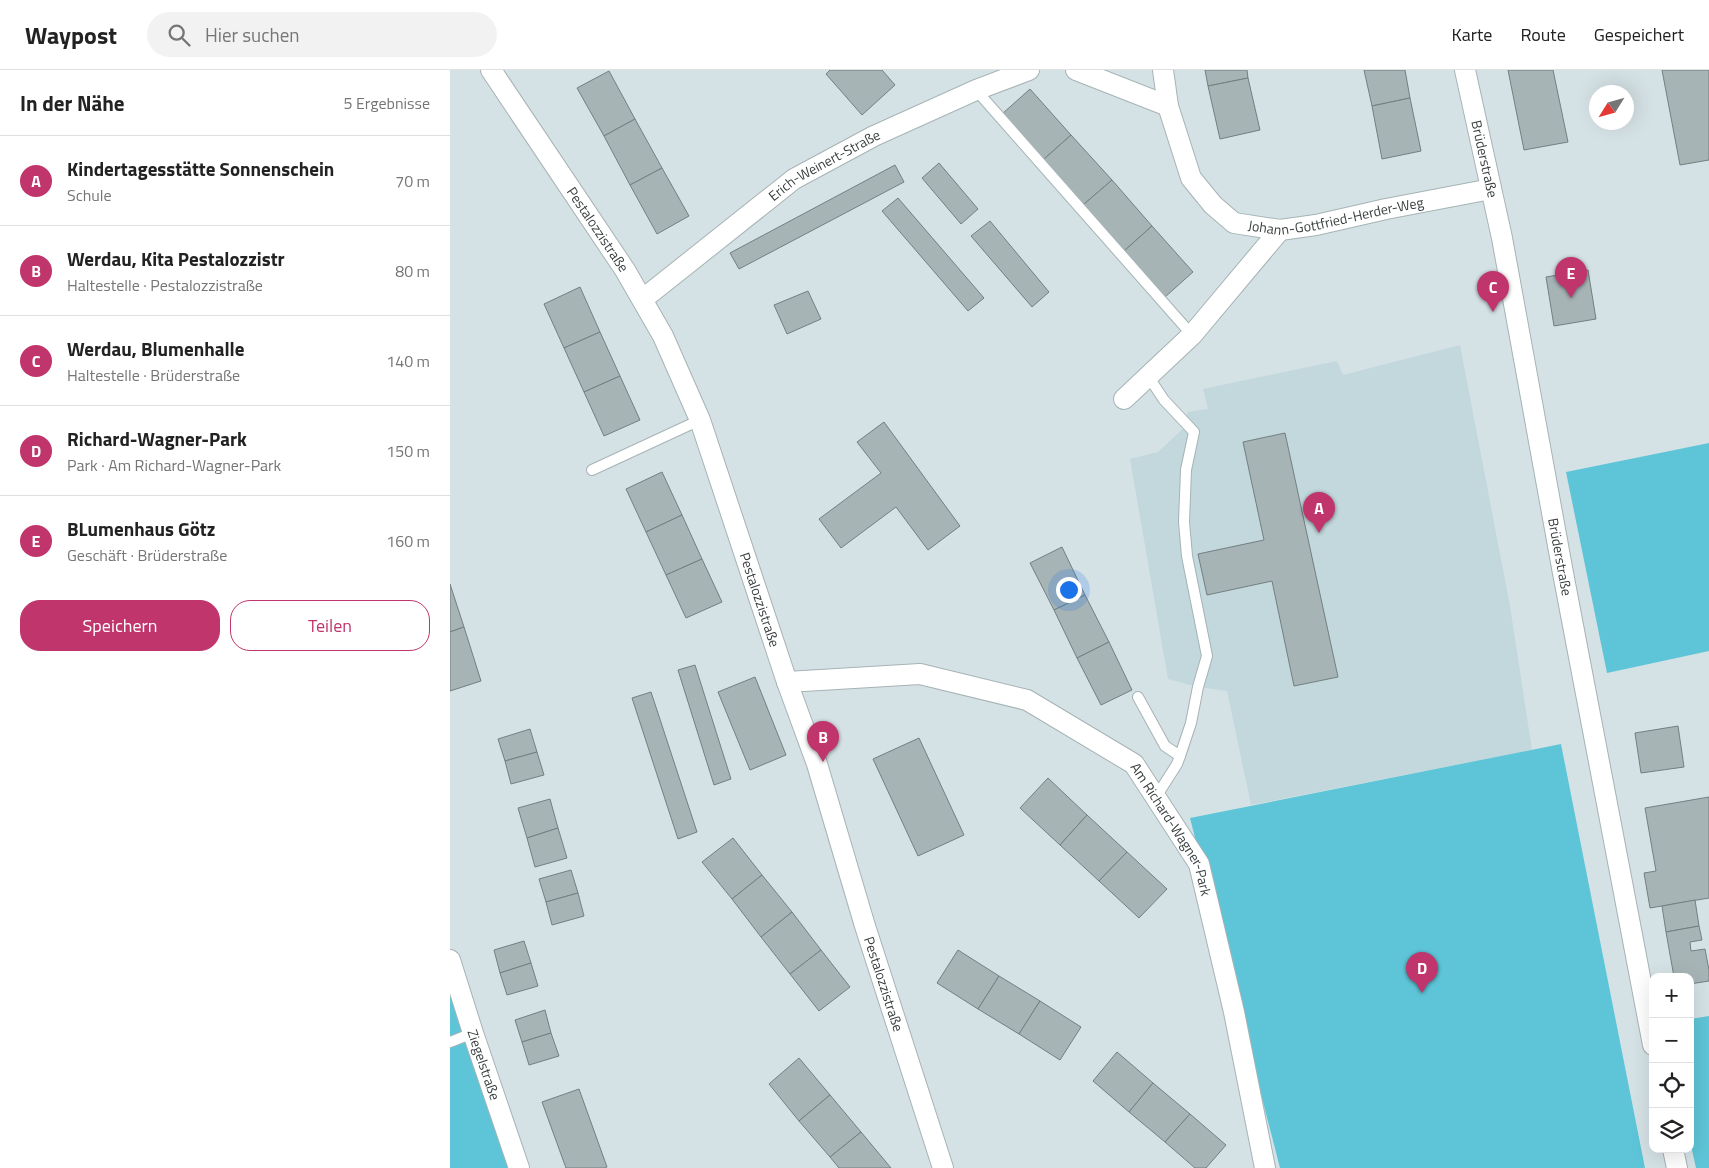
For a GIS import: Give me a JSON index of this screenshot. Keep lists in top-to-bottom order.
{
  "streets": {
    "street": [
      "Brüderstraße",
      "Erich-Weinert-Straße",
      "Johann-Gottfried-Herder-Weg",
      "Pestalozzistraße",
      "Am Richard-Wagner-Park",
      "Ziegelstraße"
    ]
  },
  "crossings": [
    ["Brüderstraße", "Johann-Gottfried-Herder-Weg"],
    ["Erich-Weinert-Straße", "Pestalozzistraße"],
    ["Pestalozzistraße", "Am Richard-Wagner-Park"]
  ],
  "north": "bottom left",
  "page": {
    "header": "Waypost",
    "search": "Hier suchen",
    "nav": ["Karte", "Route", "Gespeichert"],
    "heading": ["In der Nähe", "5 Ergebnisse"],
    "list": [
      {
        "mark": "A",
        "name": "Kindertagesstätte Sonnenschein",
        "note": "Schule",
        "value": "70 m"
      },
      {
        "mark": "B",
        "name": "Werdau, Kita Pestalozzistr",
        "note": "Haltestelle · Pestalozzistraße",
        "value": "80 m"
      },
      {
        "mark": "C",
        "name": "Werdau, Blumenhalle",
        "note": "Haltestelle · Brüderstraße",
        "value": "140 m"
      },
      {
        "mark": "D",
        "name": "Richard-Wagner-Park",
        "note": "Park · Am Richard-Wagner-Park",
        "value": "150 m"
      },
      {
        "mark": "E",
        "name": "BLumenhaus Götz",
        "note": "Geschäft · Brüderstraße",
        "value": "160 m"
      }
    ],
    "pins": [
      "E",
      "C",
      "A",
      "B",
      "D"
    ],
    "buttons": ["Speichern", "Teilen"],
    "map_buttons": ["+", "−"]
  }
}
